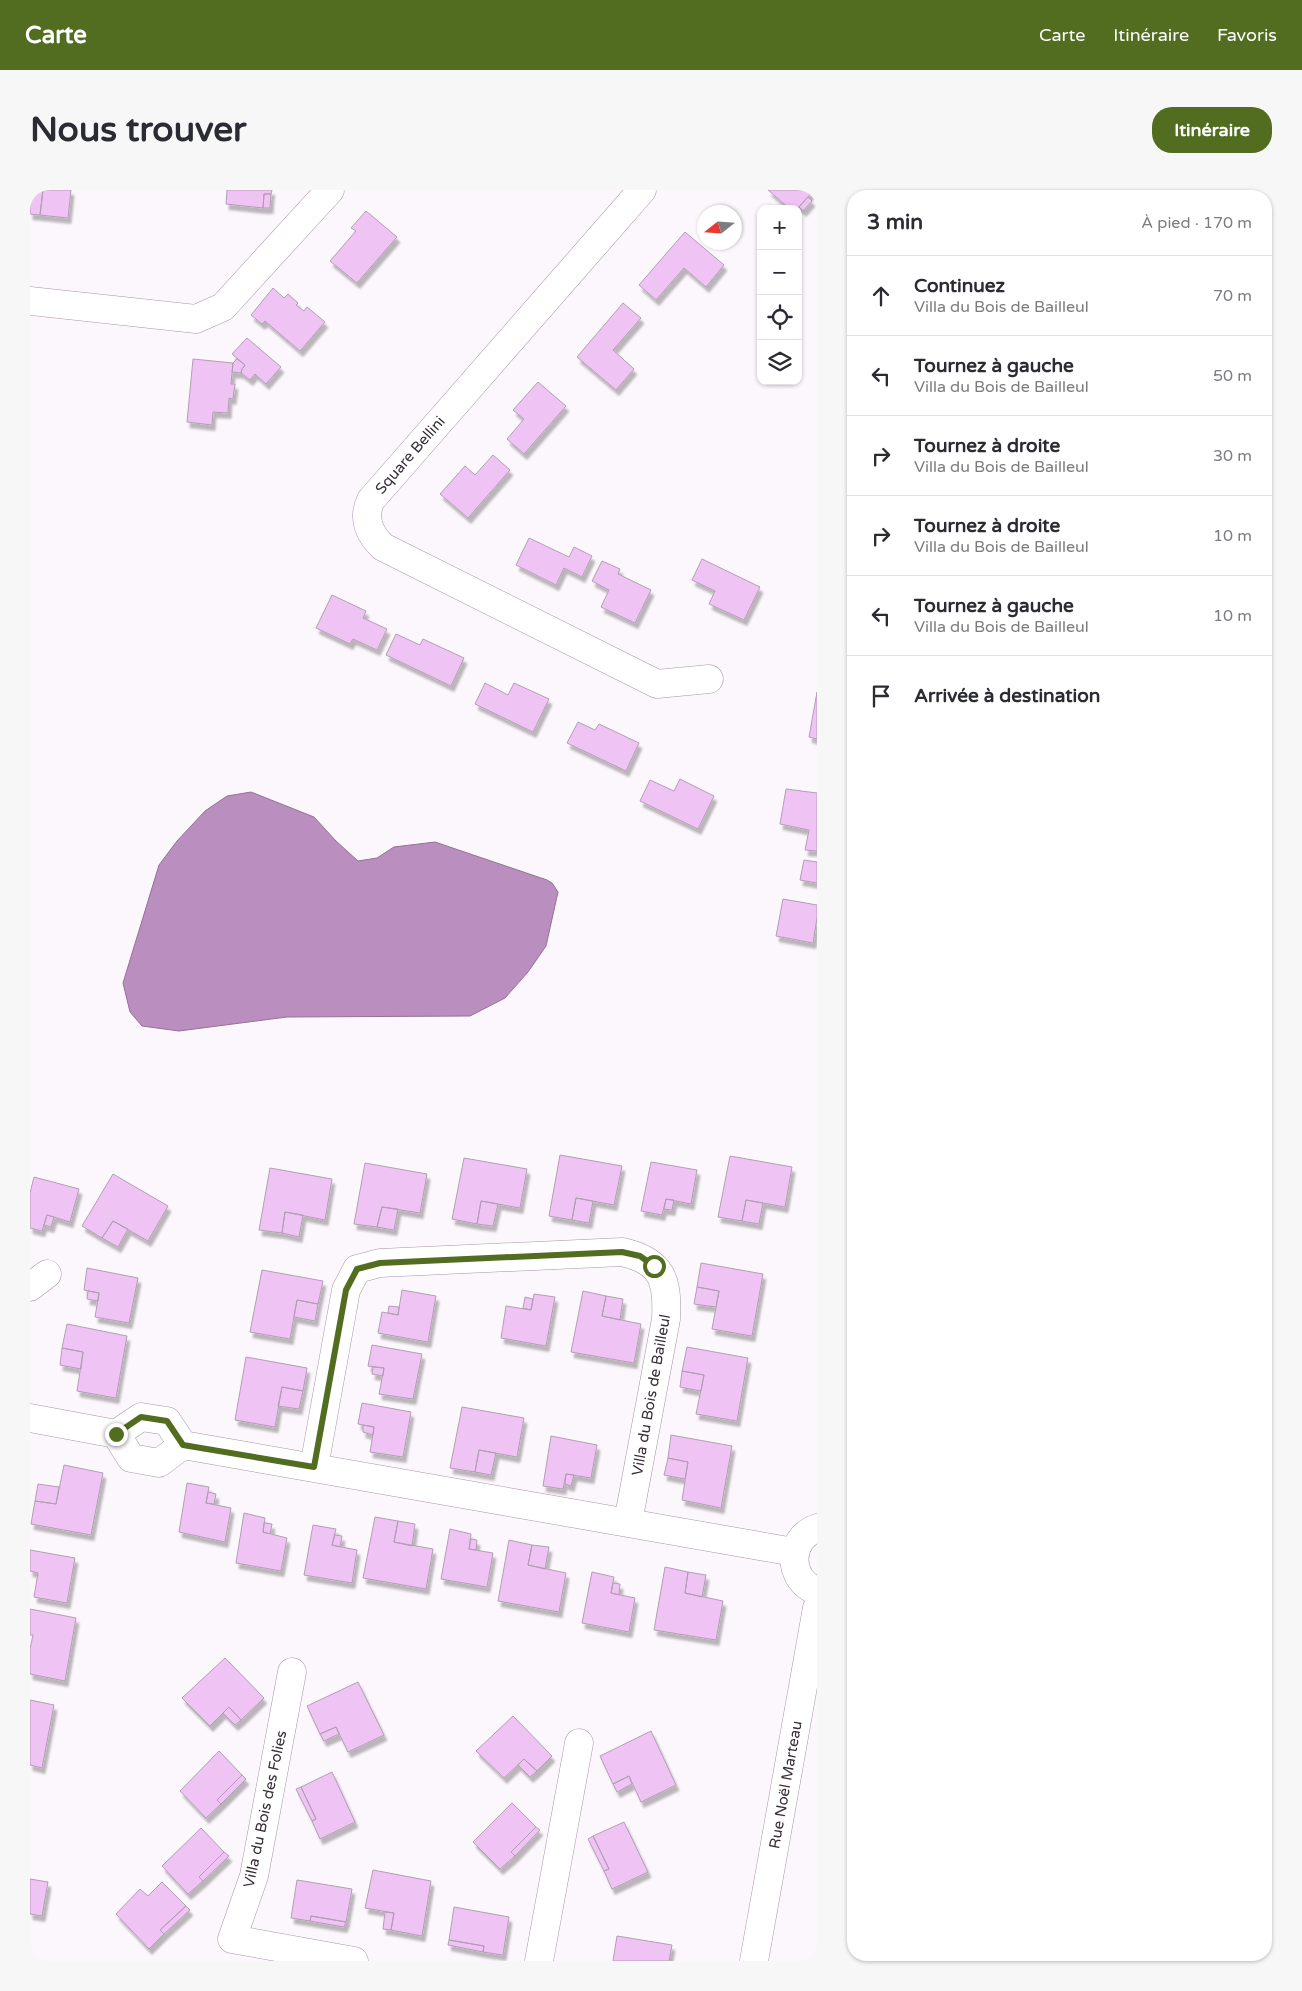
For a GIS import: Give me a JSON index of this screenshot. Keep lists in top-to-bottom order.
{
  "streets": {
    "street": [
      "Square Bellini",
      "Villa du Bois de Bailleul",
      "Rue Noël Marteau",
      "Villa du Bois des Folies"
    ]
  },
  "north": "left",
  "page": {
    "header": "Carte",
    "nav": ["Carte", "Itinéraire", "Favoris"],
    "buttons": "Itinéraire",
    "title": "Nous trouver",
    "heading": ["3 min", "À pied · 170 m"],
    "map_buttons": ["+", "−"],
    "list": [
      ["Continuez", "Villa du Bois de Bailleul", "70 m"],
      ["Tournez à gauche", "Villa du Bois de Bailleul", "50 m"],
      ["Tournez à droite", "Villa du Bois de Bailleul", "30 m"],
      ["Tournez à droite", "Villa du Bois de Bailleul", "10 m"],
      ["Tournez à gauche", "Villa du Bois de Bailleul", "10 m"],
      "Arrivée à destination"
    ]
  }
}
